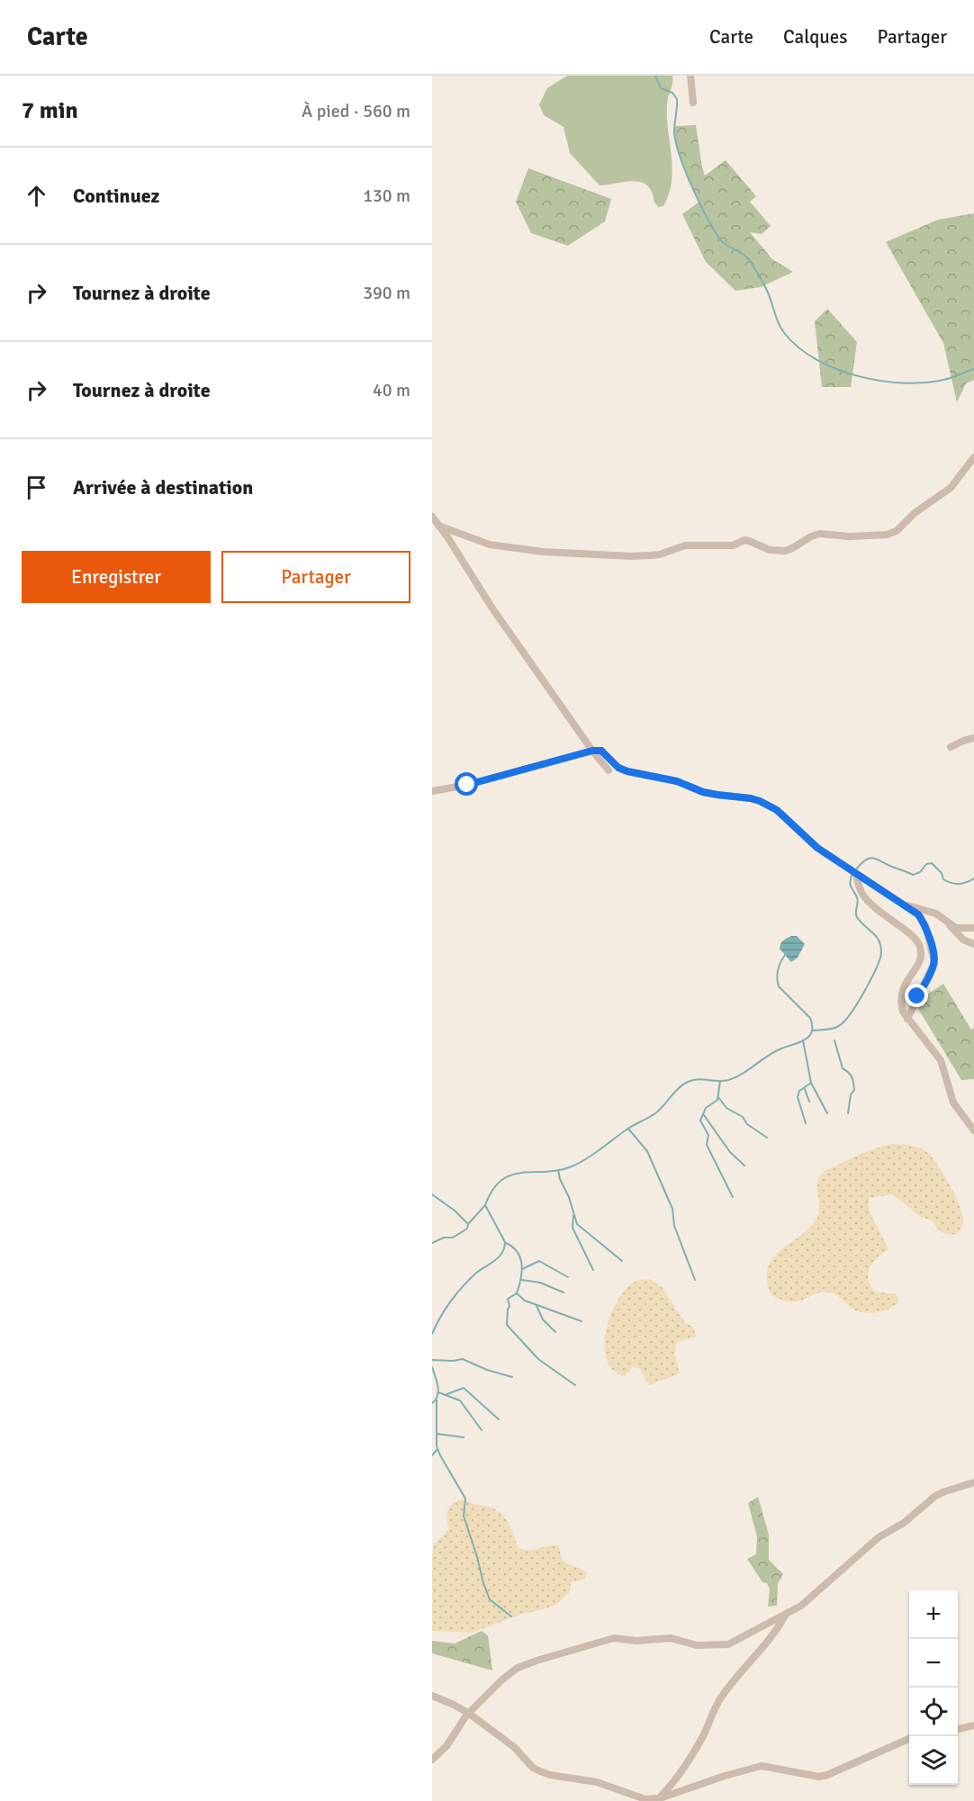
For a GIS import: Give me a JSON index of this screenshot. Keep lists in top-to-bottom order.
{
  "page": {
    "header": "Carte",
    "nav": ["Carte", "Calques", "Partager"],
    "heading": ["7 min", "À pied · 560 m"],
    "list": [
      ["Continuez", "130 m"],
      ["Tournez à droite", "390 m"],
      ["Tournez à droite", "40 m"],
      "Arrivée à destination"
    ],
    "buttons": ["Enregistrer", "Partager"],
    "map_buttons": ["+", "−"]
  }
}
